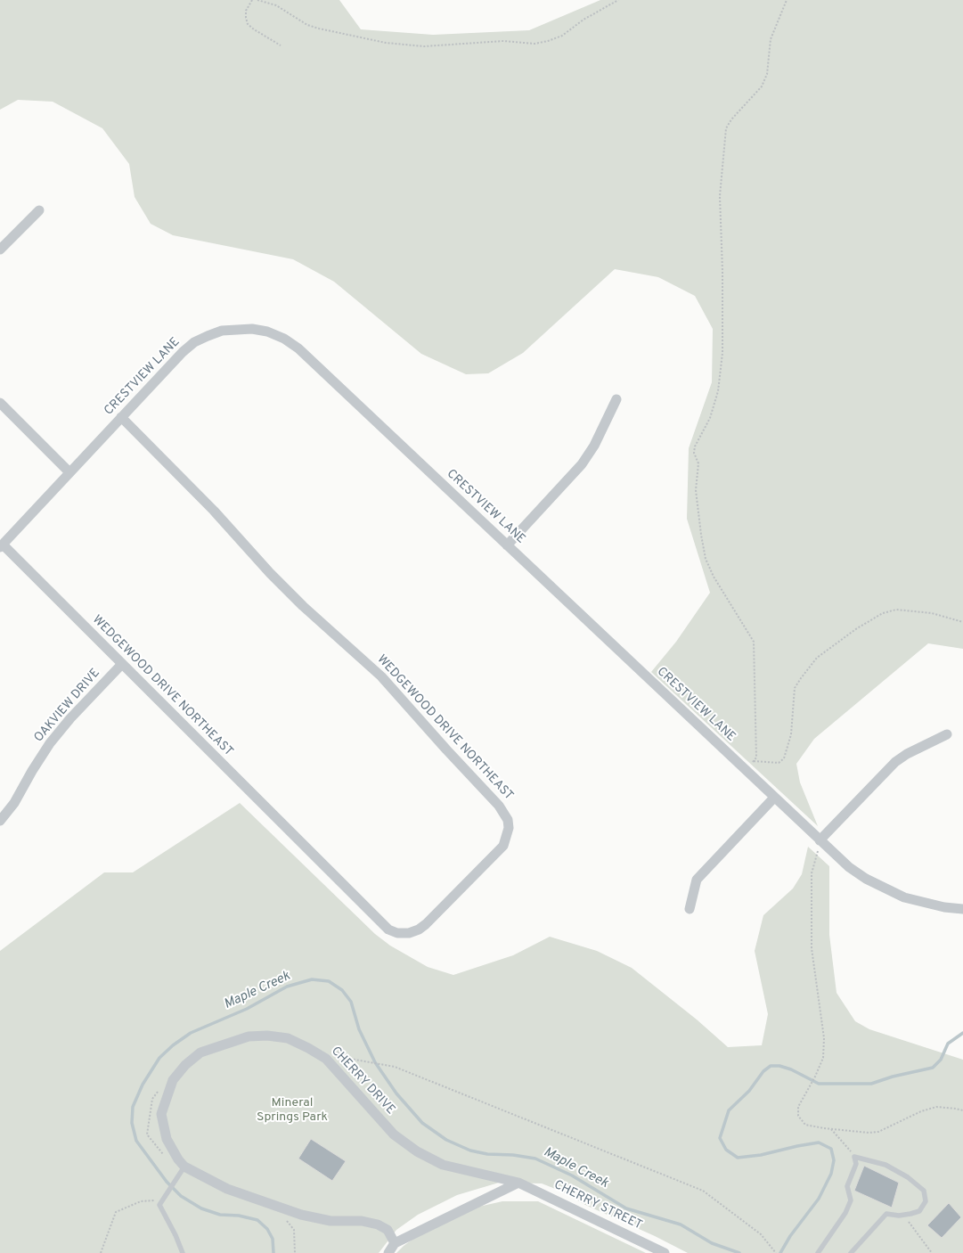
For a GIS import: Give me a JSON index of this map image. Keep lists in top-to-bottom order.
{
  "streets": {
    "street": [
      "CRESTVIEW LANE",
      "WEDGEWOOD DRIVE NORTHEAST",
      "OAKVIEW DRIVE",
      "CHERRY DRIVE",
      "CHERRY STREET"
    ]
  },
  "crossings": [
    ["CRESTVIEW LANE", "WEDGEWOOD DRIVE NORTHEAST"],
    ["WEDGEWOOD DRIVE NORTHEAST", "OAKVIEW DRIVE"],
    ["CHERRY DRIVE", "CHERRY STREET"]
  ],
  "water": ["Maple Creek"],
  "parks": ["Mineral Springs Park"]
}
